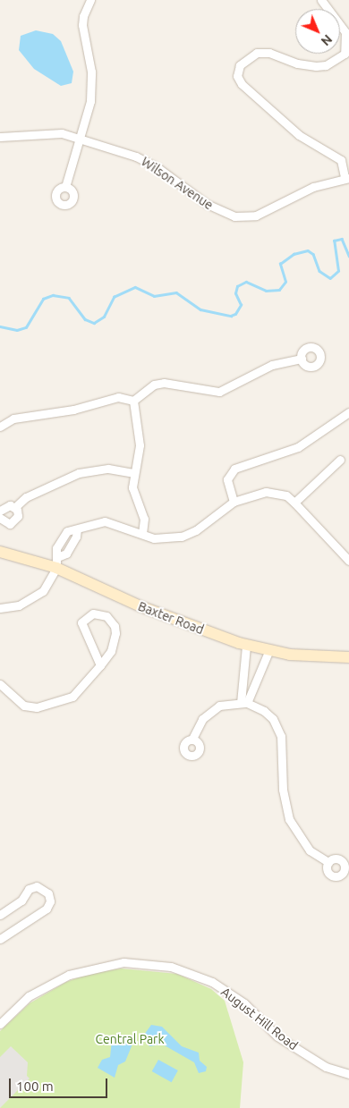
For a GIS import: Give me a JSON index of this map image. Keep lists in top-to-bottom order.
{
  "streets": {
    "main road": ["Baxter Road"],
    "street": ["Wilson Avenue", "August Hill Road"]
  },
  "parks": ["Central Park"],
  "scale_bar": "100 m",
  "north": "bottom right"
}
